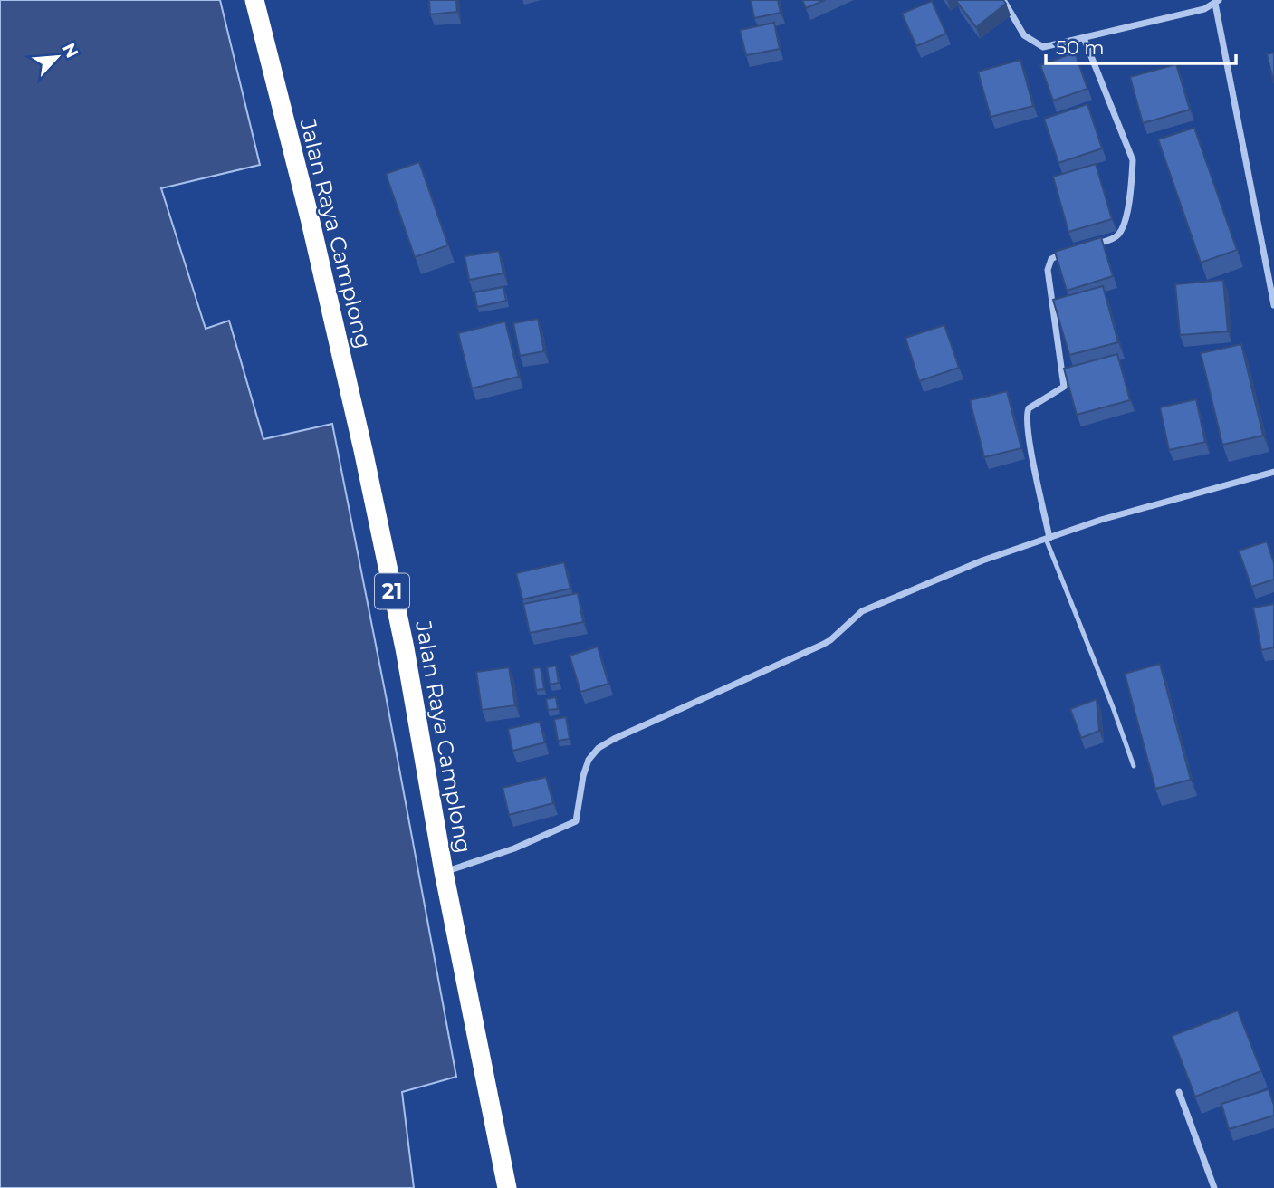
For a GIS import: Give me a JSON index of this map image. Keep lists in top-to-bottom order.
{
  "streets": {
    "highway": ["Jalan Raya Camplong", "21"]
  },
  "scale_bar": "50 m",
  "north": "top right"
}
